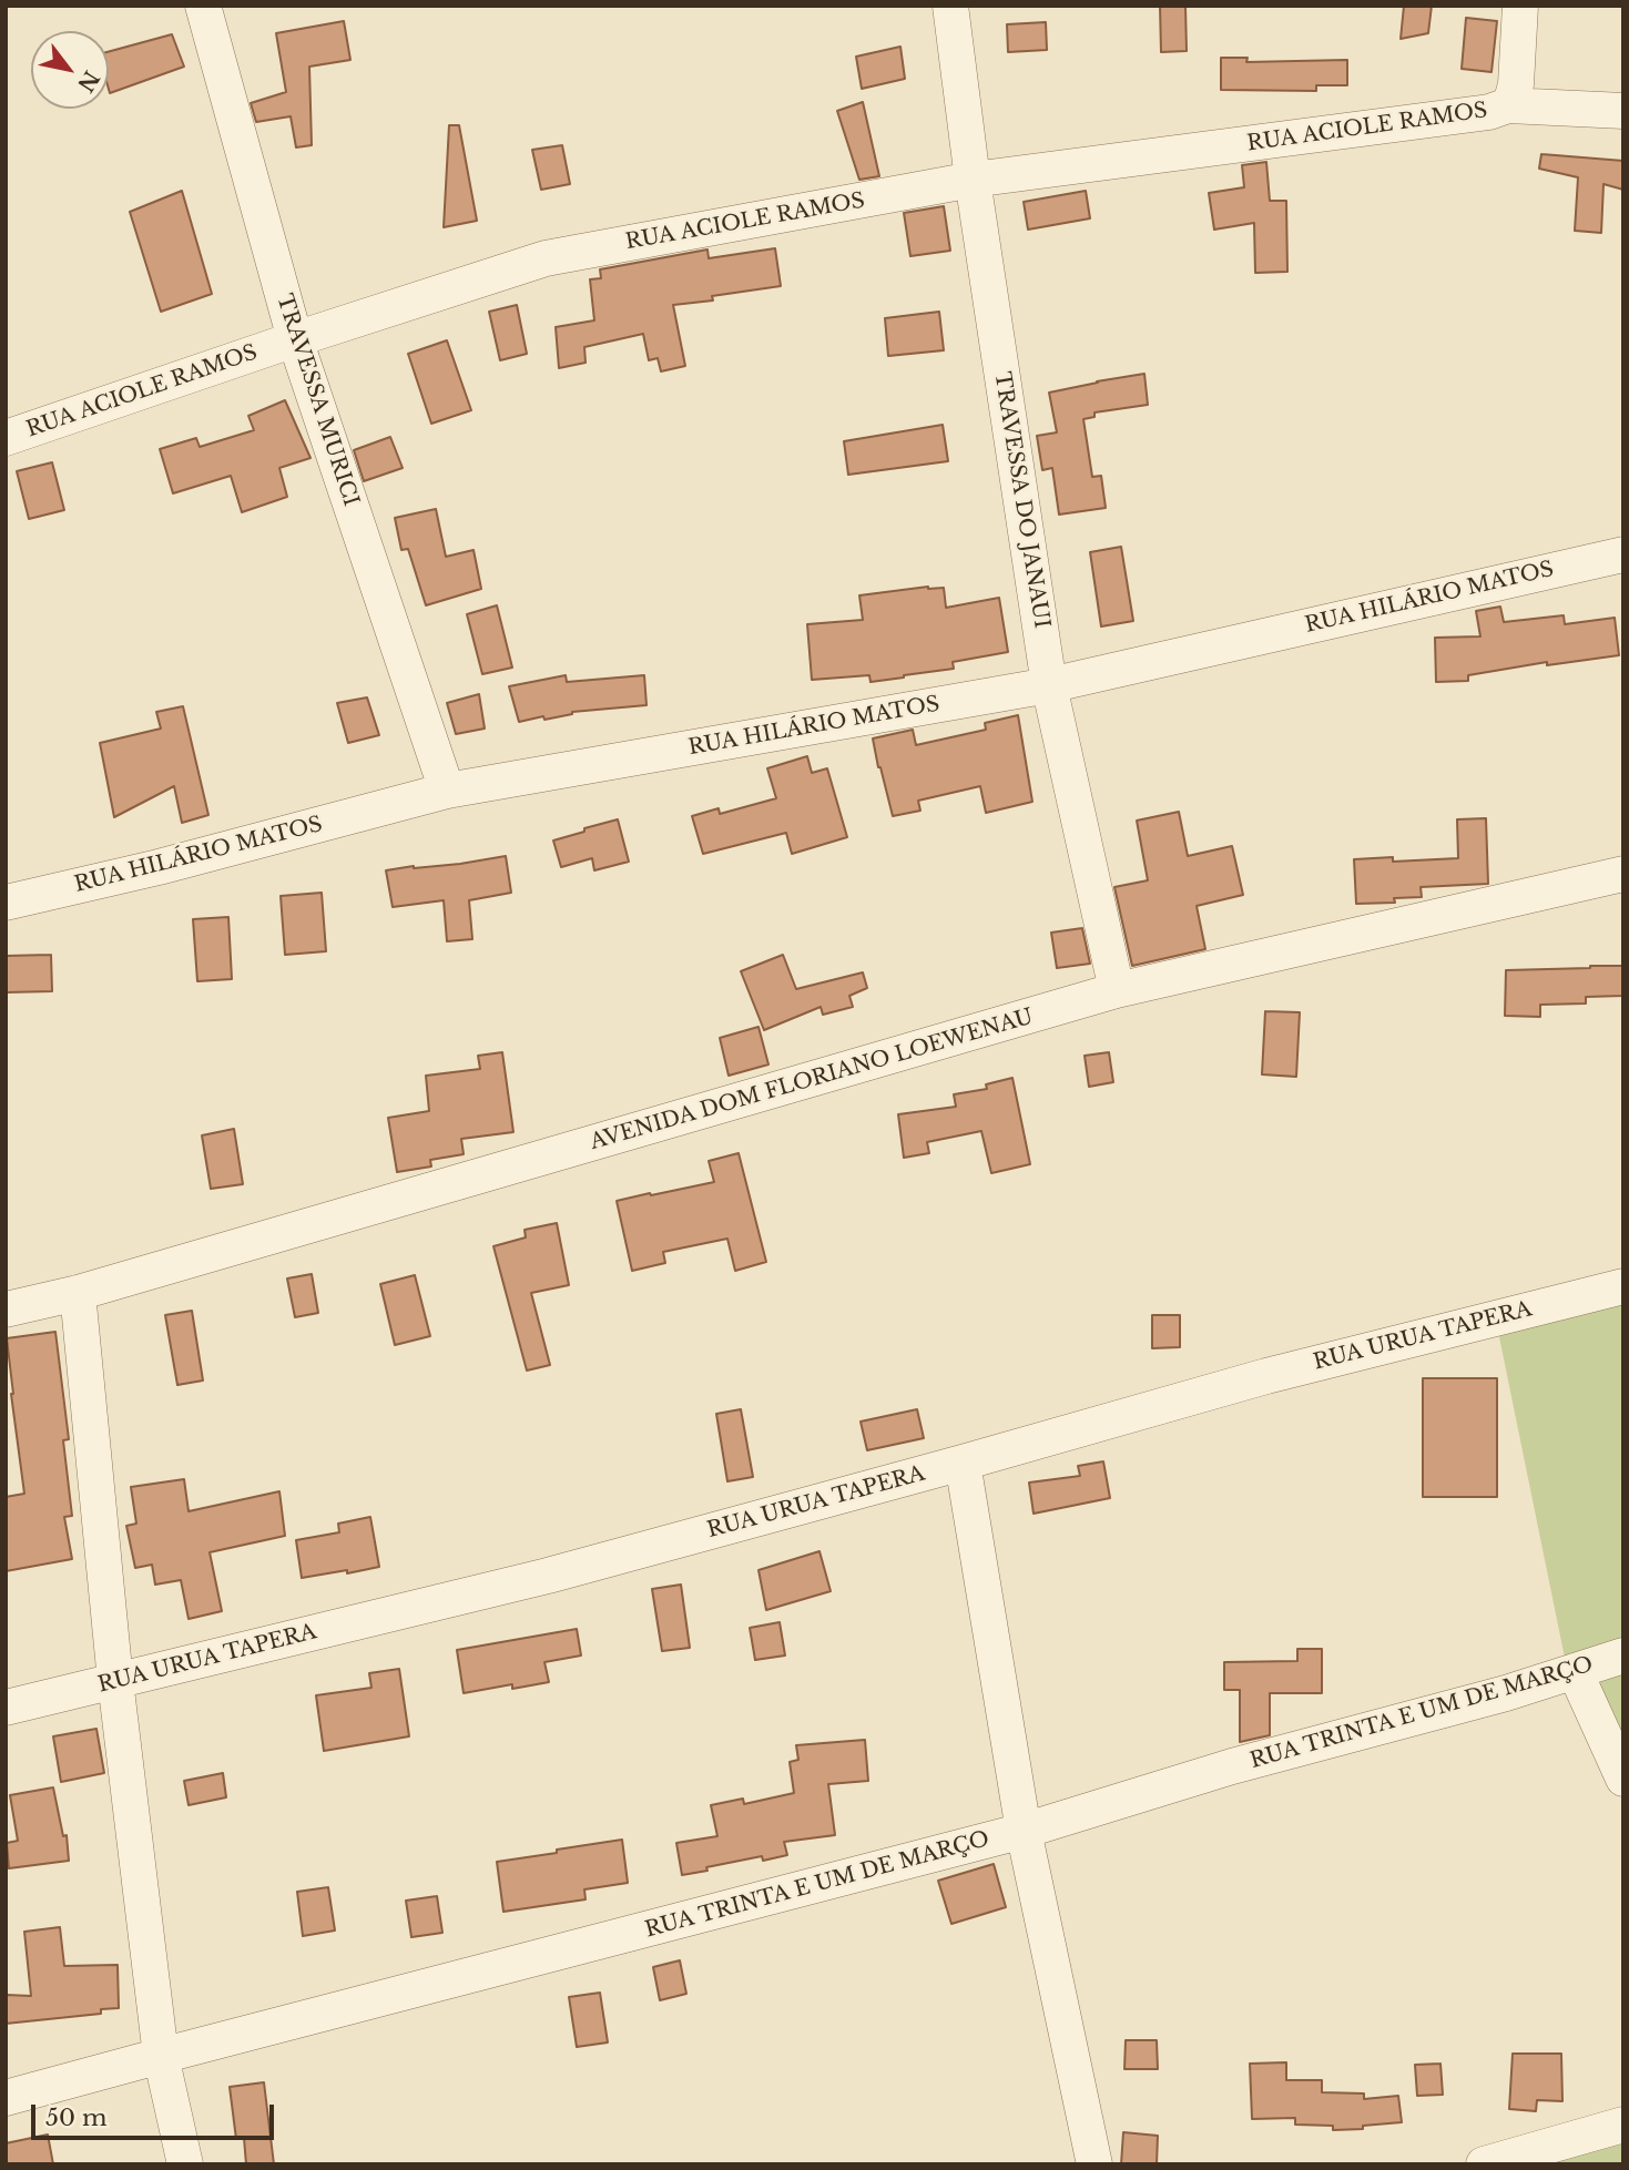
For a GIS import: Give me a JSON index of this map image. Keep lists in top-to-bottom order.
{
  "streets": {
    "street": [
      "RUA ACIOLE RAMOS",
      "TRAVESSA MURICI",
      "TRAVESSA DO JANAUI",
      "RUA HILÁRIO MATOS",
      "AVENIDA DOM FLORIANO LOEWENAU",
      "RUA URUA TAPERA",
      "RUA TRINTA E UM DE MARÇO"
    ]
  },
  "crossings": [
    ["RUA ACIOLE RAMOS", "TRAVESSA MURICI"],
    ["RUA ACIOLE RAMOS", "TRAVESSA DO JANAUI"],
    ["TRAVESSA MURICI", "RUA HILÁRIO MATOS"],
    ["TRAVESSA DO JANAUI", "RUA HILÁRIO MATOS"],
    ["TRAVESSA DO JANAUI", "AVENIDA DOM FLORIANO LOEWENAU"]
  ],
  "scale_bar": "50 m",
  "north": "bottom right"
}
